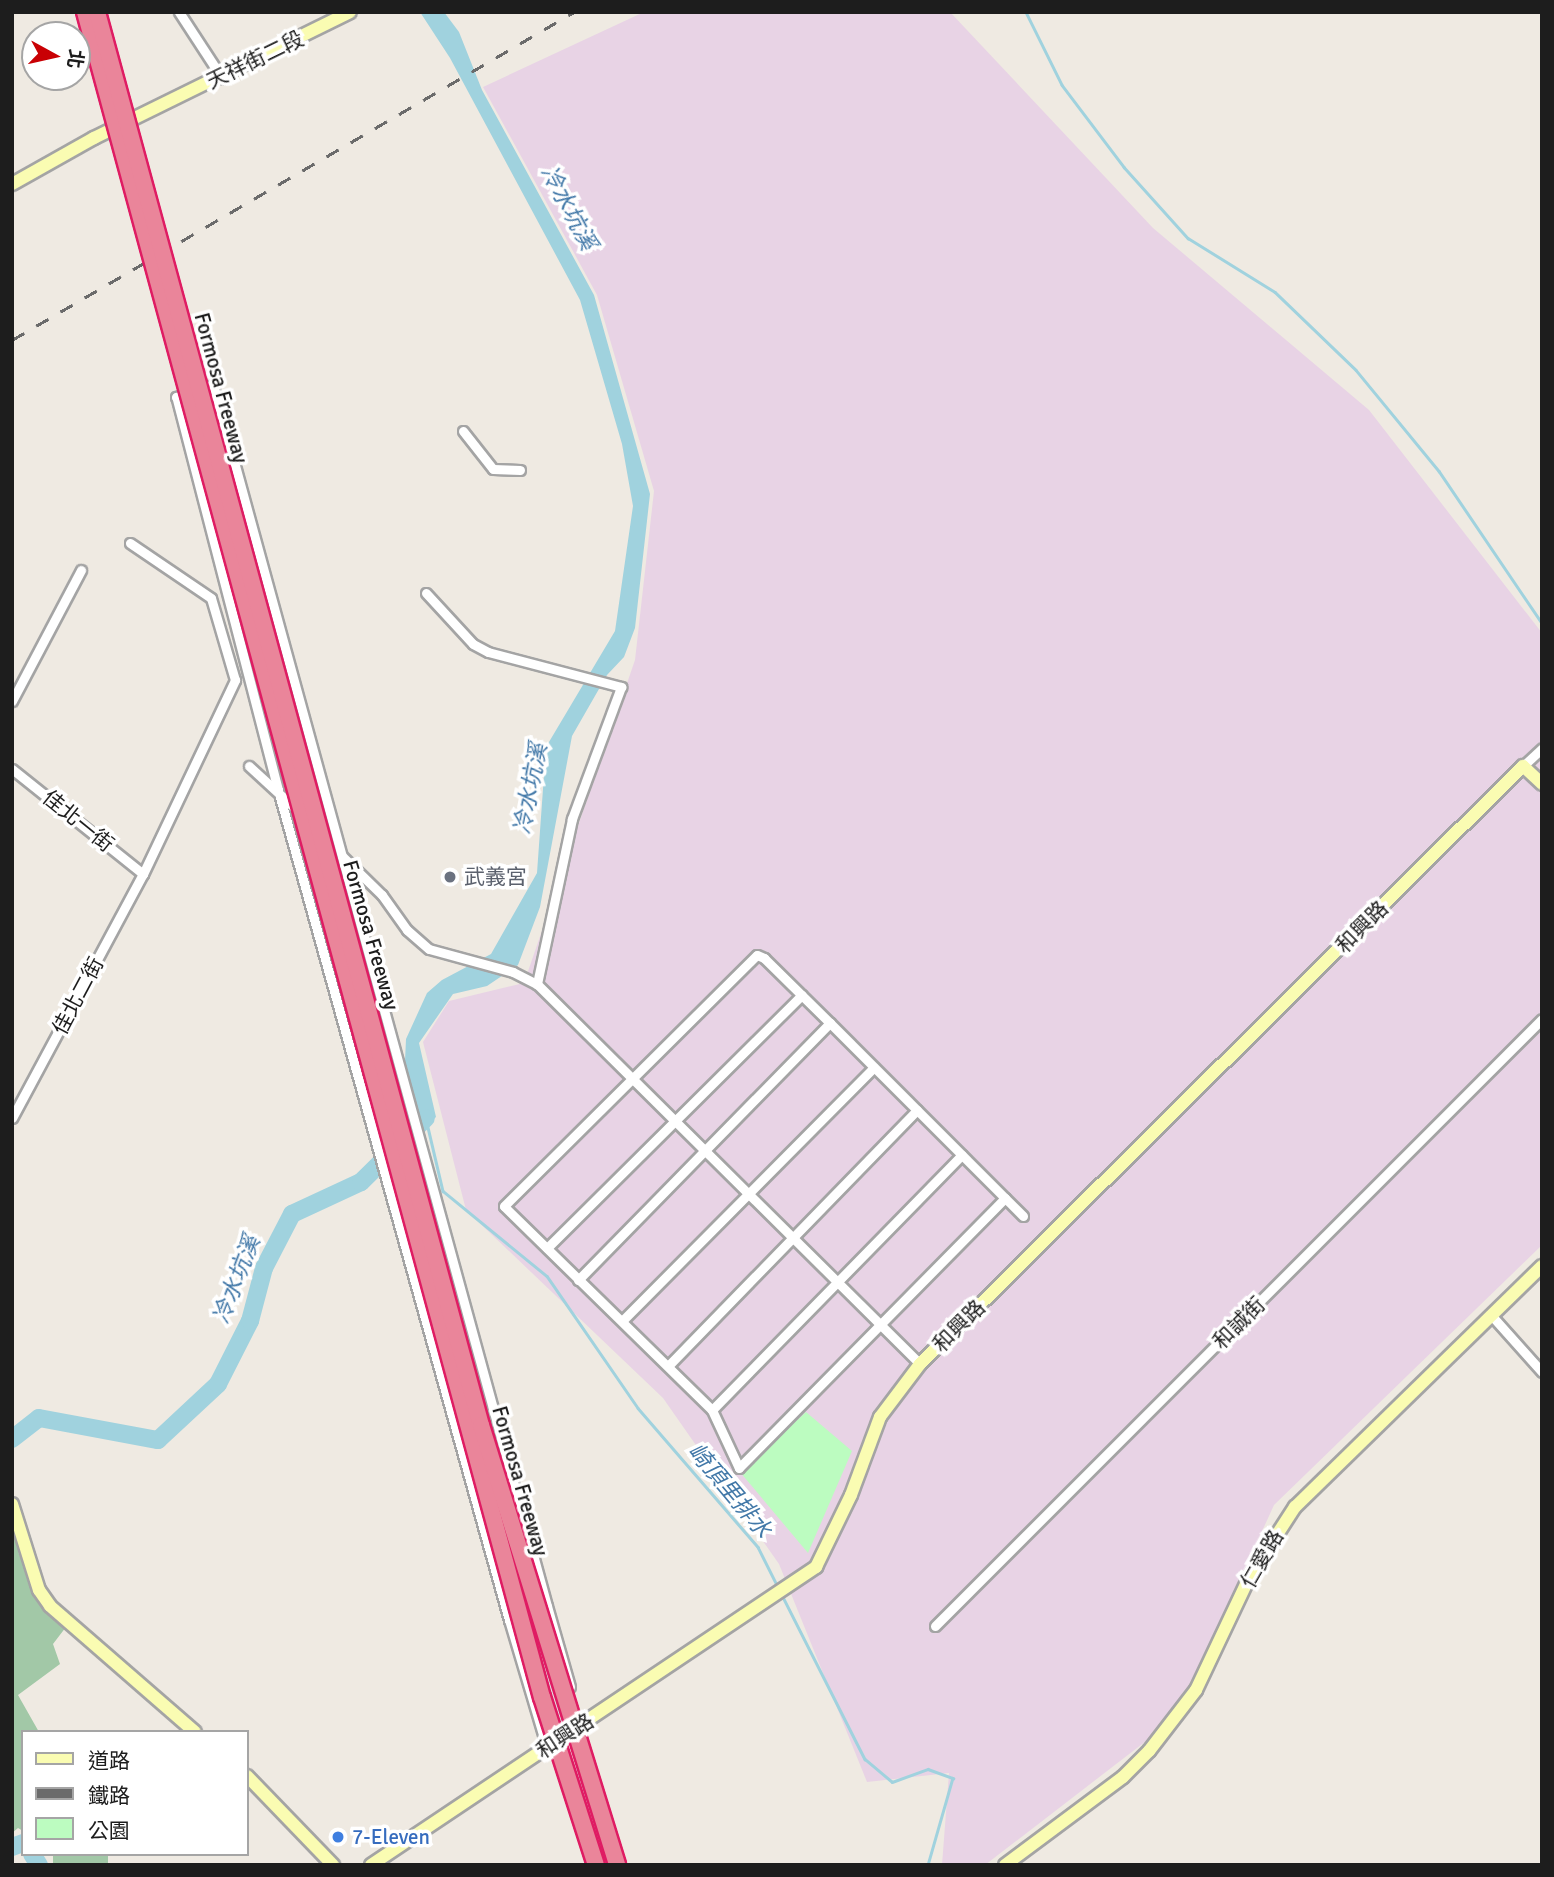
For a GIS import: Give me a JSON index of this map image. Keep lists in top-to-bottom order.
{
  "streets": {
    "highway": ["Formosa Freeway"],
    "street": [
      "天祥街二段",
      "佳北一街",
      "和興路",
      "佳北二街",
      "和誠街",
      "仁愛路"
    ]
  },
  "crossings": [
    ["佳北一街", "佳北二街"]
  ],
  "water": ["冷水坑溪", "崎頂里排水"],
  "places": ["武義宮", "7-Eleven"],
  "legend": ["道路", "鐵路", "公園"],
  "north": "right"
}
